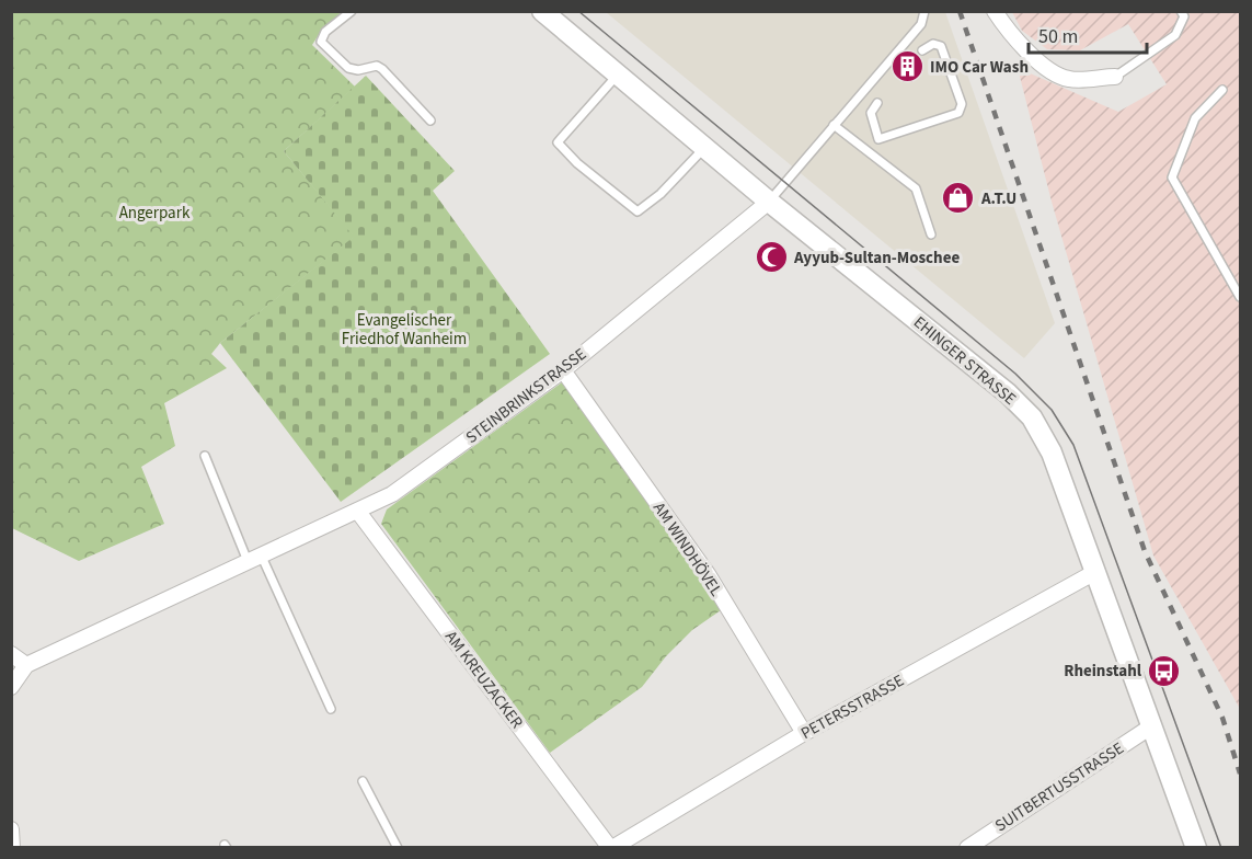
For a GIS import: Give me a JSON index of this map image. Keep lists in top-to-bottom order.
{
  "streets": {
    "street": [
      "EHINGER STRASSE",
      "STEINBRINKSTRASSE",
      "AM WINDHÖVEL",
      "AM KREUZACKER",
      "PETERSSTRASSE",
      "SUITBERTUSSTRASSE"
    ]
  },
  "crossings": [
    ["EHINGER STRASSE", "STEINBRINKSTRASSE"],
    ["EHINGER STRASSE", "PETERSSTRASSE"],
    ["EHINGER STRASSE", "SUITBERTUSSTRASSE"],
    ["STEINBRINKSTRASSE", "AM WINDHÖVEL"],
    ["STEINBRINKSTRASSE", "AM KREUZACKER"],
    ["AM WINDHÖVEL", "PETERSSTRASSE"],
    ["AM KREUZACKER", "PETERSSTRASSE"]
  ],
  "parks": ["Angerpark", "Evangelischer Friedhof Wanheim"],
  "places": {
    "building": ["IMO Car Wash"],
    "shop": ["A.T.U"],
    "mosque": ["Ayyub-Sultan-Moschee"],
    "bus stop": ["Rheinstahl"]
  },
  "scale_bar": "50 m"
}
